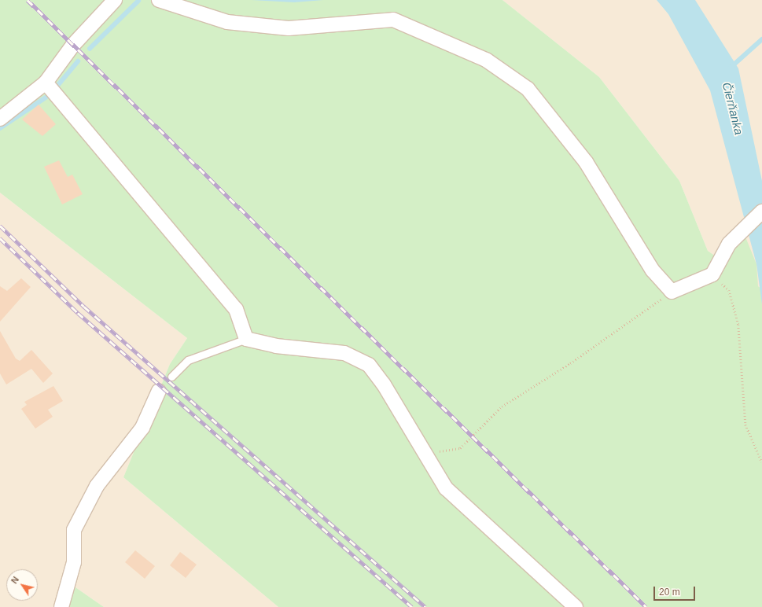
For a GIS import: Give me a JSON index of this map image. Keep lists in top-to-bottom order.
{
  "water": ["Čierňanka"],
  "scale_bar": "20 m",
  "north": "top left"
}
